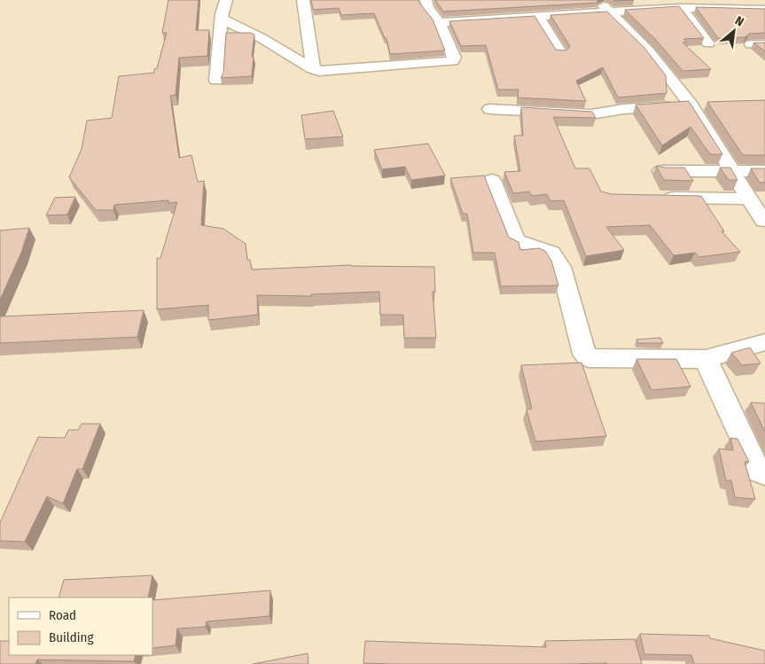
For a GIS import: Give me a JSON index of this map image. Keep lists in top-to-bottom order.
{
  "legend": ["Road", "Building"],
  "north": "top right"
}
